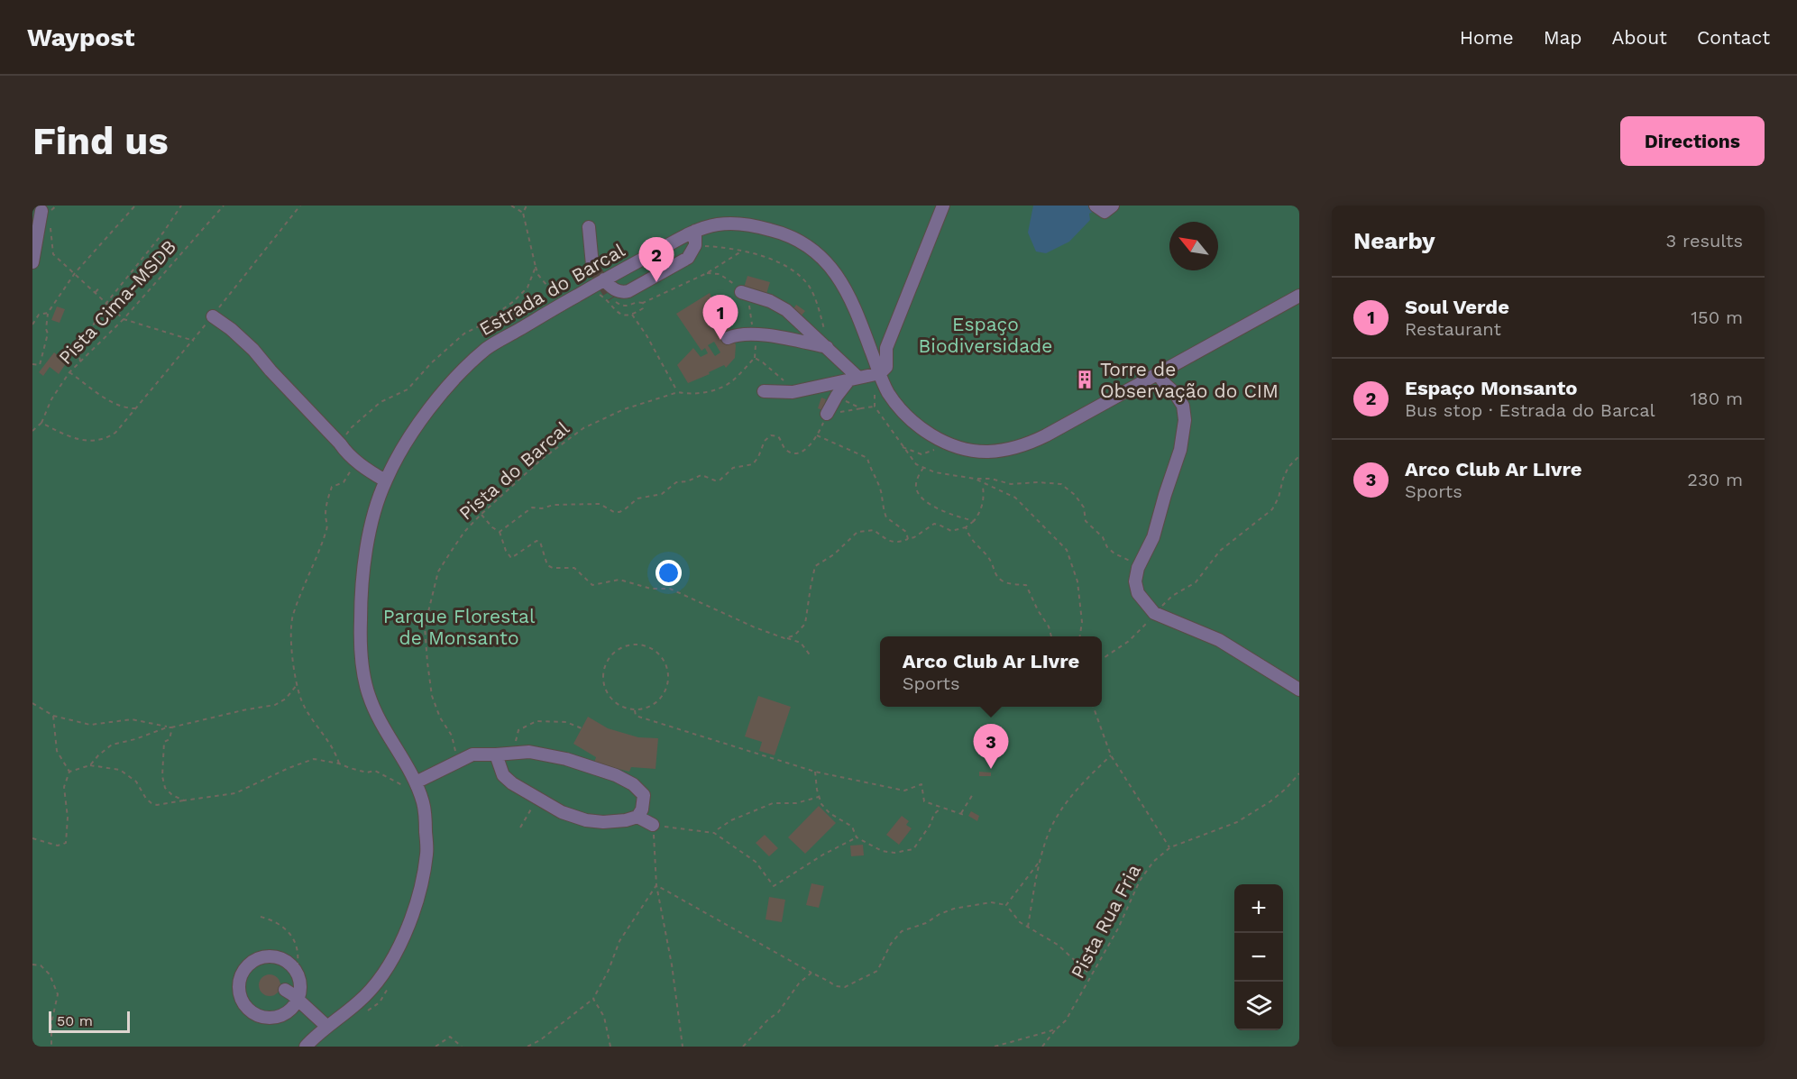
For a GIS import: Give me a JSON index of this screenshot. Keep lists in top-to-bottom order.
{
  "streets": {
    "street": ["Estrada do Barcal"],
    "path": ["Pista Cima-MSDB", "Pista do Barcal", "Pista Rua Fria"]
  },
  "parks": ["Espaço Biodiversidade", "Parque Florestal de Monsanto"],
  "places": {
    "building": ["Torre de Observação do CIM"]
  },
  "scale_bar": "50 m",
  "north": "top left",
  "page": {
    "header": "Waypost",
    "nav": [
      "Home",
      "Map",
      "About",
      "Contact"
    ],
    "buttons": "Directions",
    "title": "Find us",
    "heading": ["Nearby", "3 results"],
    "pins": ["2", "1", "3"],
    "list": [
      {
        "mark": "1",
        "name": "Soul Verde",
        "note": "Restaurant",
        "value": "150 m"
      },
      {
        "mark": "2",
        "name": "Espaço Monsanto",
        "note": "Bus stop · Estrada do Barcal",
        "value": "180 m"
      },
      {
        "mark": "3",
        "name": "Arco Club Ar LIvre",
        "note": "Sports",
        "value": "230 m"
      }
    ],
    "popup": ["Arco Club Ar LIvre", "Sports"],
    "map_buttons": ["+", "−"],
    "scale": "50 m"
  }
}
